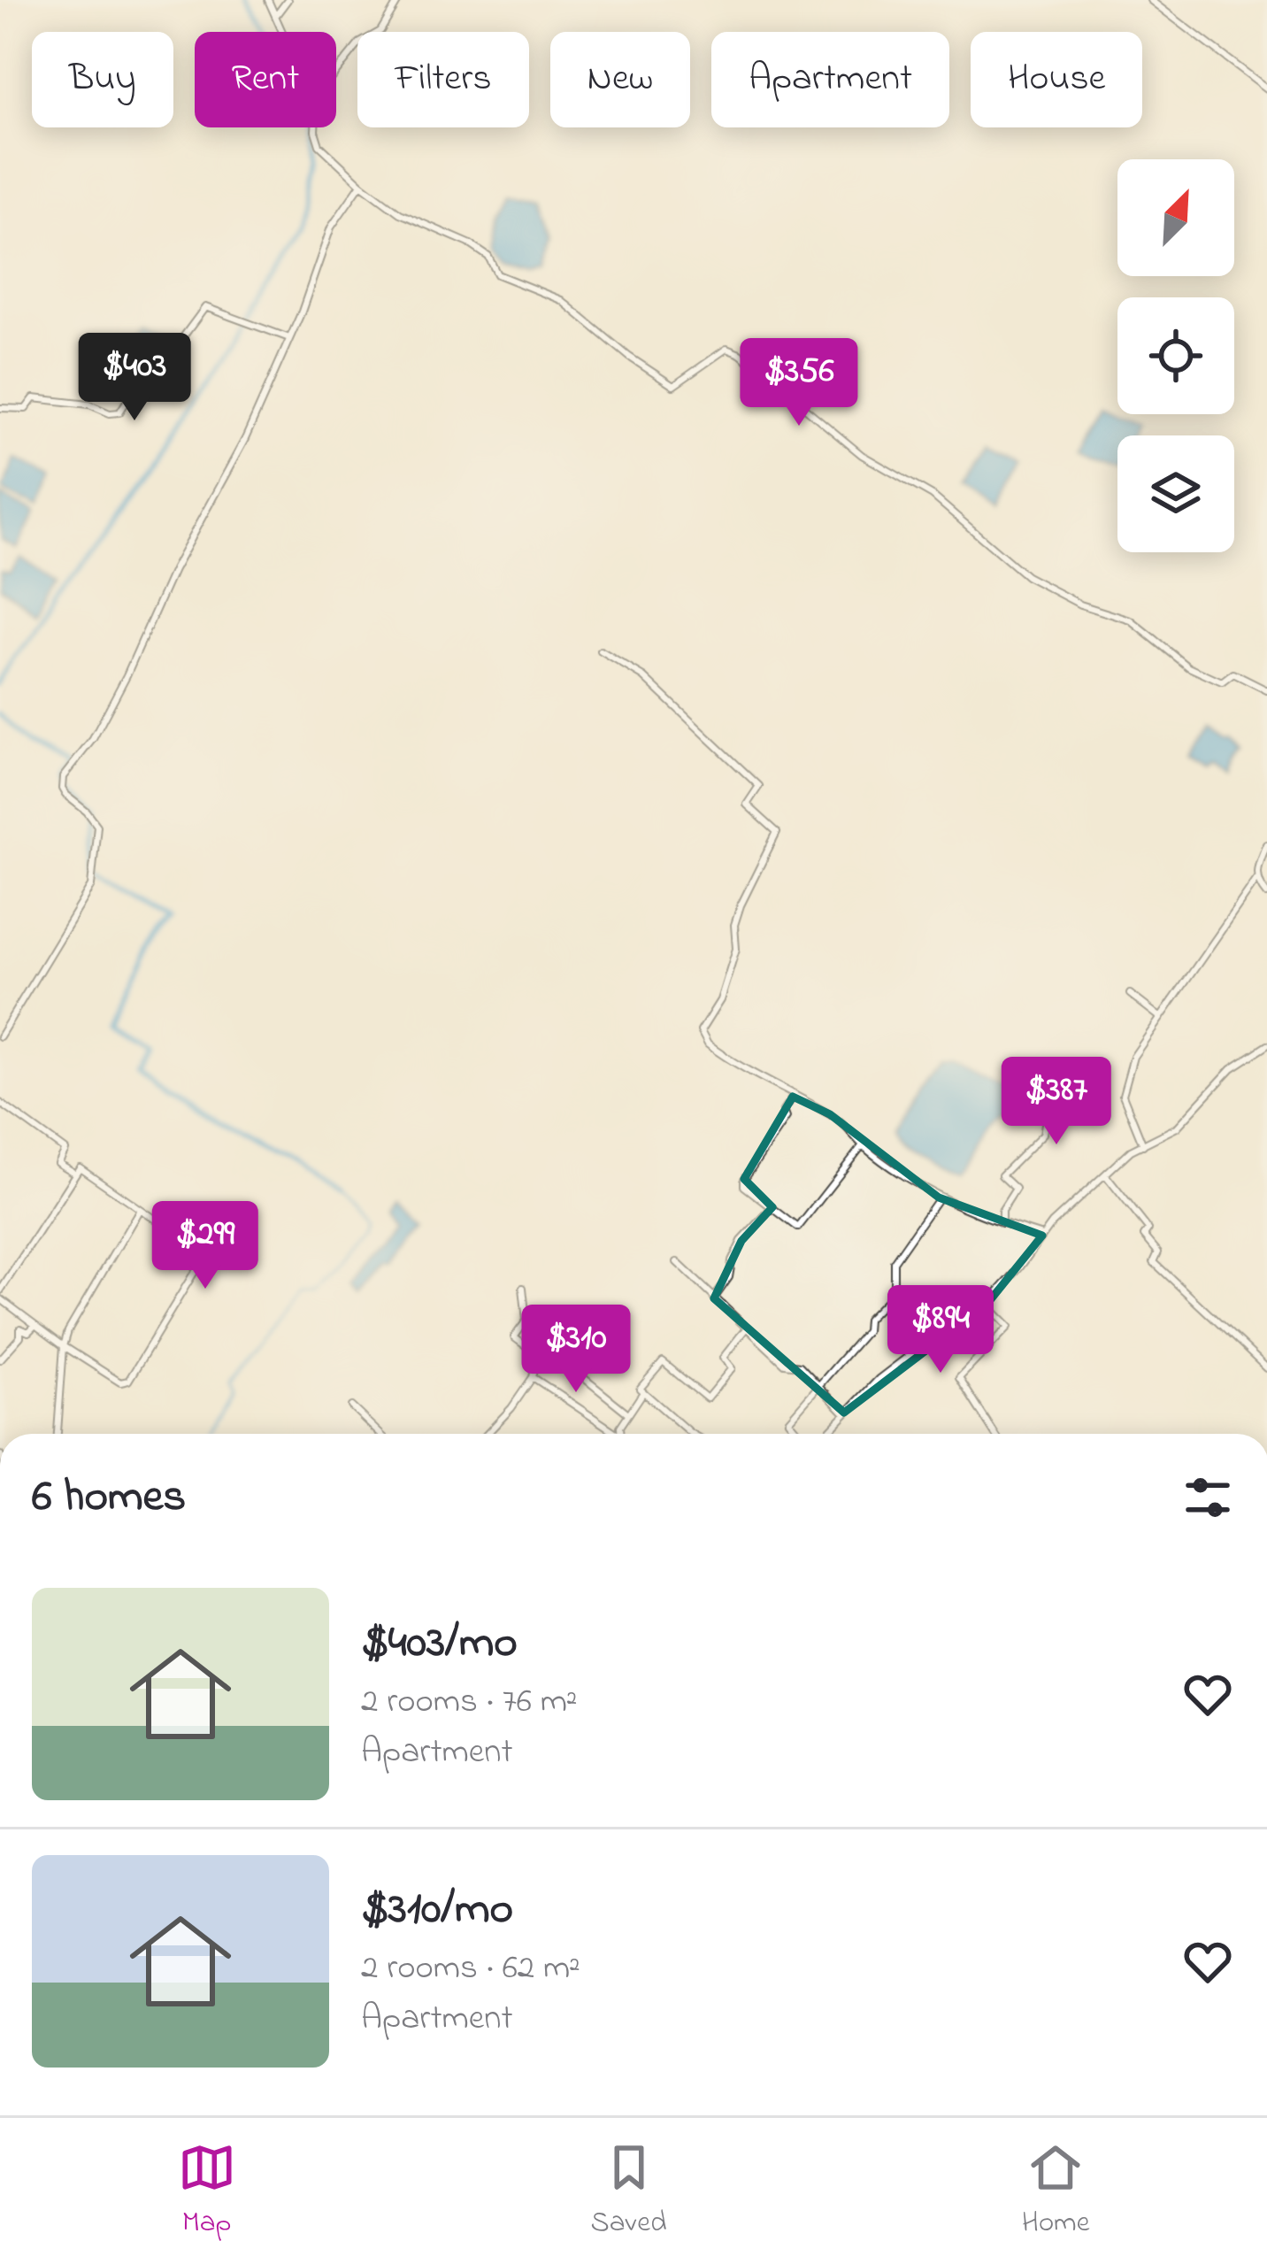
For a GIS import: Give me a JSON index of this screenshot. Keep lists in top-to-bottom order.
{
  "north": "top right",
  "page": {
    "chip": [
      "Buy",
      "Rent",
      "Filters",
      "New",
      "Apartment",
      "House"
    ],
    "price": [
      "$403",
      "$356",
      "$387",
      "$299",
      "$894",
      "$310"
    ],
    "heading": "6 homes",
    "list": [
      {
        "name": "$403/mo",
        "note": "2 rooms · 76 m² · Apartment"
      },
      {
        "name": "$310/mo",
        "note": "2 rooms · 62 m² · Apartment"
      }
    ],
    "tabs": ["Map", "Saved", "Home"]
  }
}
